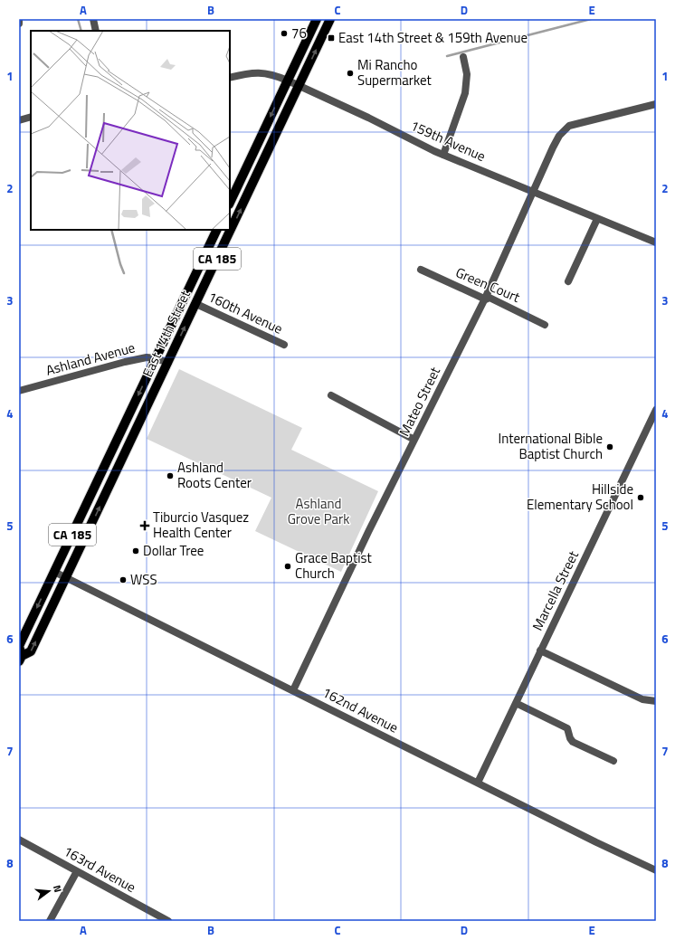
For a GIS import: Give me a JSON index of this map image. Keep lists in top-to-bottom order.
{
  "streets": {
    "main road": ["CA 185", "East 14th Street"],
    "street": [
      "159th Avenue",
      "Green Court",
      "160th Avenue",
      "Ashland Avenue",
      "Mateo Street",
      "Marcella Street",
      "162nd Avenue",
      "163rd Avenue"
    ]
  },
  "crossings": [
    ["159th Avenue", "East 14th Street"],
    ["159th Avenue", "Mateo Street"],
    ["Green Court", "Mateo Street"],
    ["160th Avenue", "East 14th Street"],
    ["East 14th Street", "Ashland Avenue"],
    ["East 14th Street", "162nd Avenue"],
    ["Mateo Street", "162nd Avenue"],
    ["Marcella Street", "162nd Avenue"]
  ],
  "parks": ["Ashland Grove Park"],
  "places": {
    "other": [
      "76",
      "Mi Rancho Supermarket",
      "International Bible Baptist Church",
      "Ashland Roots Center",
      "Hillside Elementary School",
      "Dollar Tree",
      "Grace Baptist Church",
      "WSS"
    ],
    "transit": ["East 14th Street & 159th Avenue"],
    "health": ["Tiburcio Vasquez Health Center"]
  },
  "north": "right",
  "grid": {
    "columns": [
      "A",
      "B",
      "C",
      "D",
      "E"
    ],
    "rows": [
      "1",
      "2",
      "3",
      "4",
      "5",
      "6",
      "7",
      "8"
    ]
  }
}
